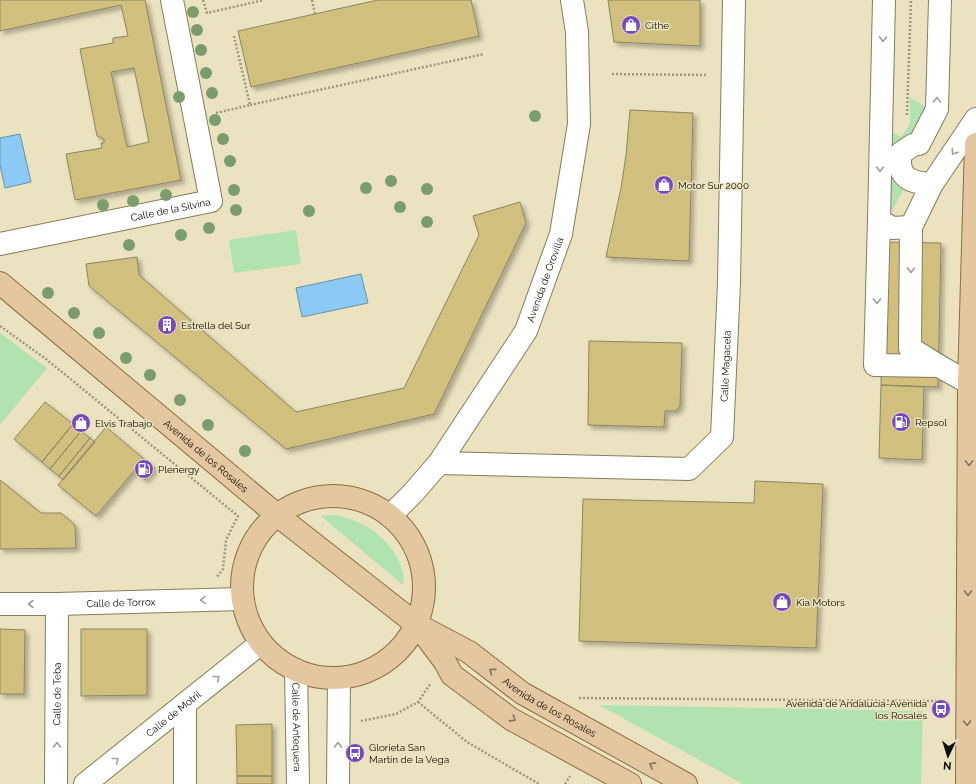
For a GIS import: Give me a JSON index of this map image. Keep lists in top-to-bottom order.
{
  "streets": {
    "main road": ["Avenida de los Rosales"],
    "street": [
      "Calle de la Silvina",
      "Avenida de Orovilla",
      "Calle Magacela",
      "Calle de Torrox",
      "Calle de Teba",
      "Calle de Motril",
      "Calle de Antequera"
    ]
  },
  "crossings": [
    ["Avenida de Orovilla", "Calle Magacela"],
    ["Calle de Torrox", "Calle de Teba"]
  ],
  "one_way": ["Calle de Torrox", "Calle de Motril"],
  "places": {
    "shop": [
      "Cithe",
      "Motor Sur 2000",
      "Elvis Trabajo",
      "Kia Motors"
    ],
    "building": ["Estrella del Sur"],
    "fuel station": ["Repsol", "Plenergy"],
    "bus stop": ["Avenida de Andalucía-Avenida los Rosales", "Glorieta San Martín de la Vega"]
  },
  "north": "bottom"
}
